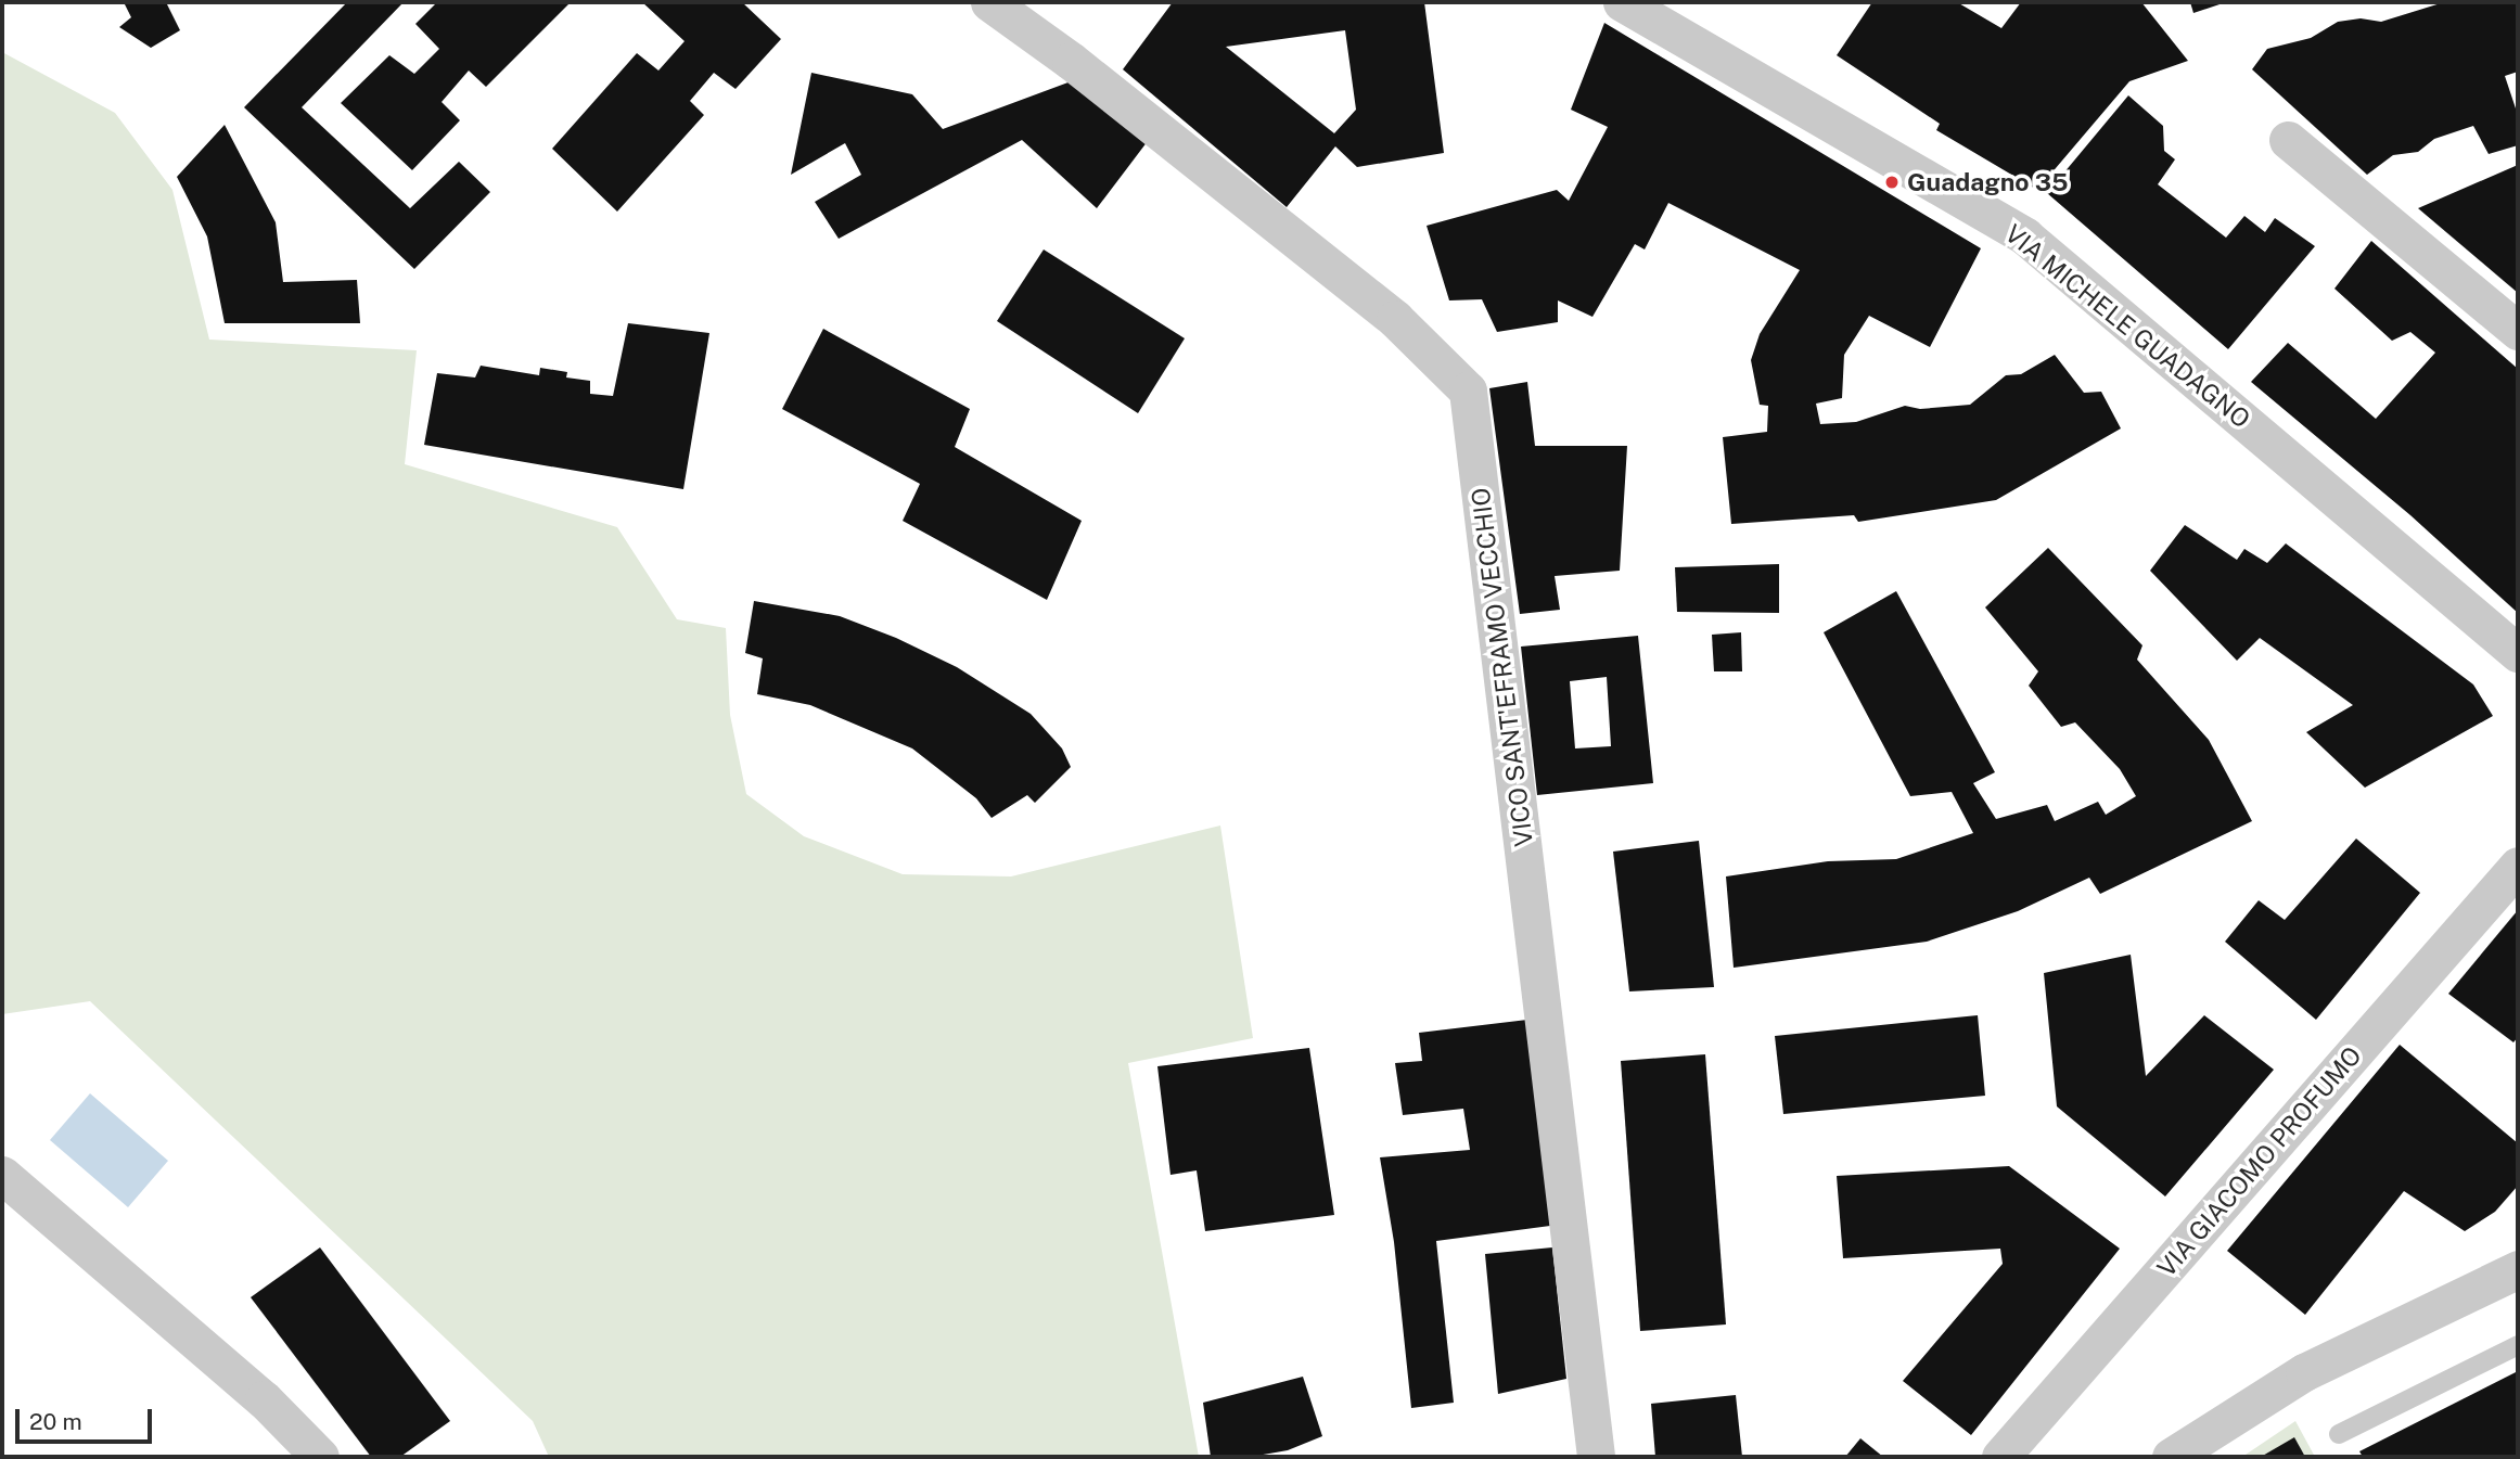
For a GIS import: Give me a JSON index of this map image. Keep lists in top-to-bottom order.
{
  "streets": {
    "street": ["VIA MICHELE GUADAGNO", "VICO SANT'EFRAMO VECCHIO", "VIA GIACOMO PROFUMO"]
  },
  "places": ["Guadagno 35"],
  "scale_bar": "20 m"
}
